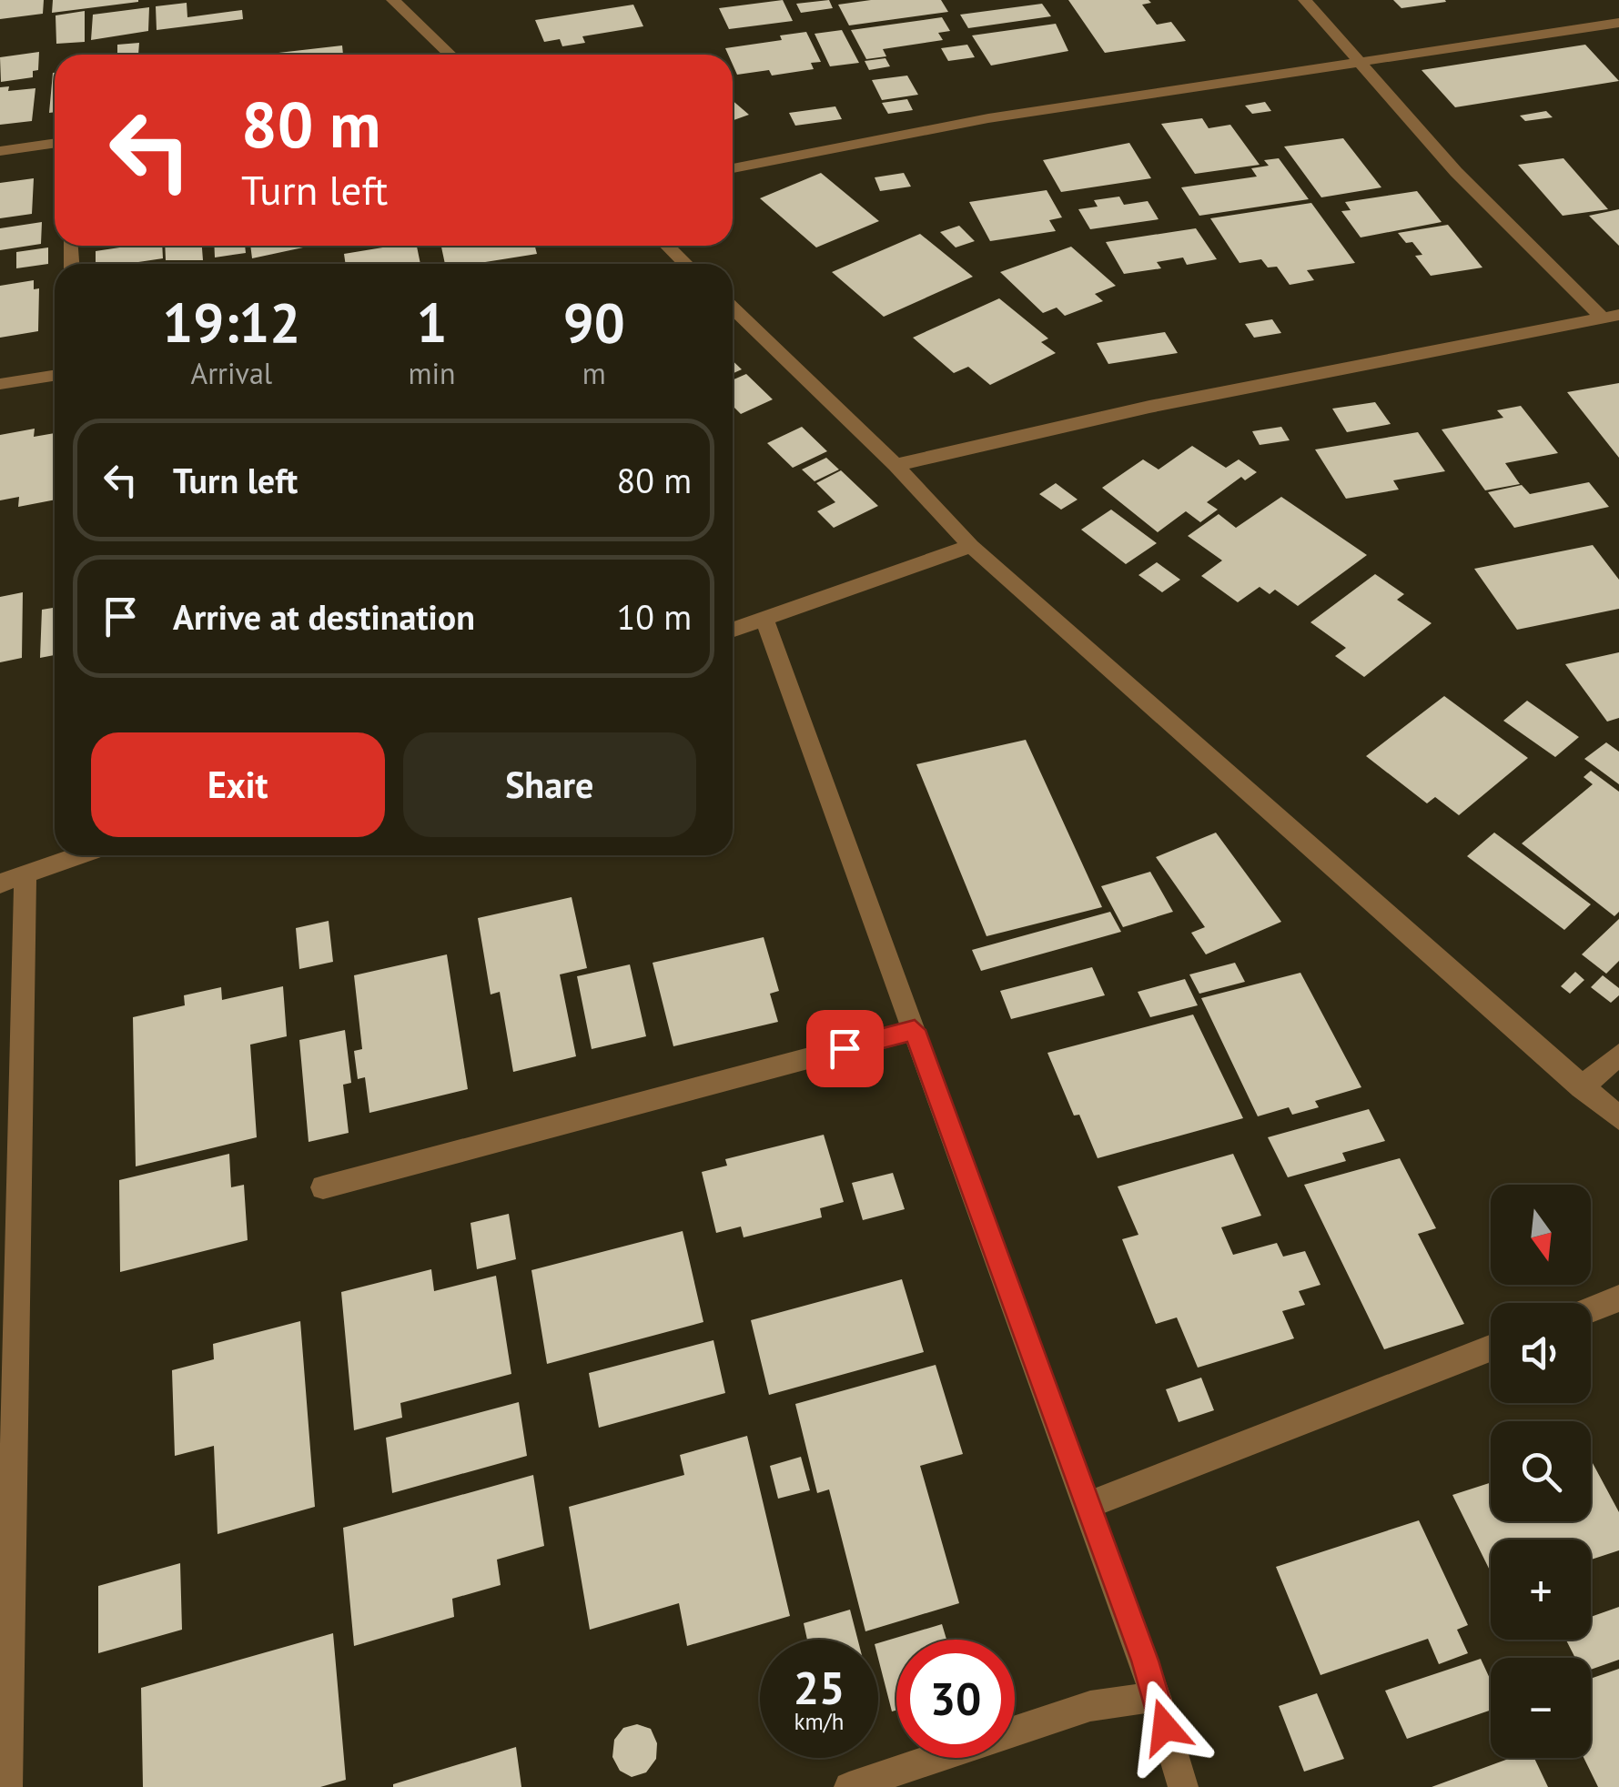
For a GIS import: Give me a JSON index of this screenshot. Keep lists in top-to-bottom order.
{
  "north": "bottom",
  "page": {
    "turn": ["80 m", "Turn left"],
    "eta": [
      "19:12",
      "Arrival",
      "1",
      "min",
      "90",
      "m"
    ],
    "list": [
      {
        "name": "Turn left",
        "value": "80 m"
      },
      {
        "name": "Arrive at destination",
        "value": "10 m"
      }
    ],
    "buttons": ["Exit", "Share"],
    "map_buttons": ["+", "−"],
    "speed": "25 km/h",
    "limit": "30"
  }
}
